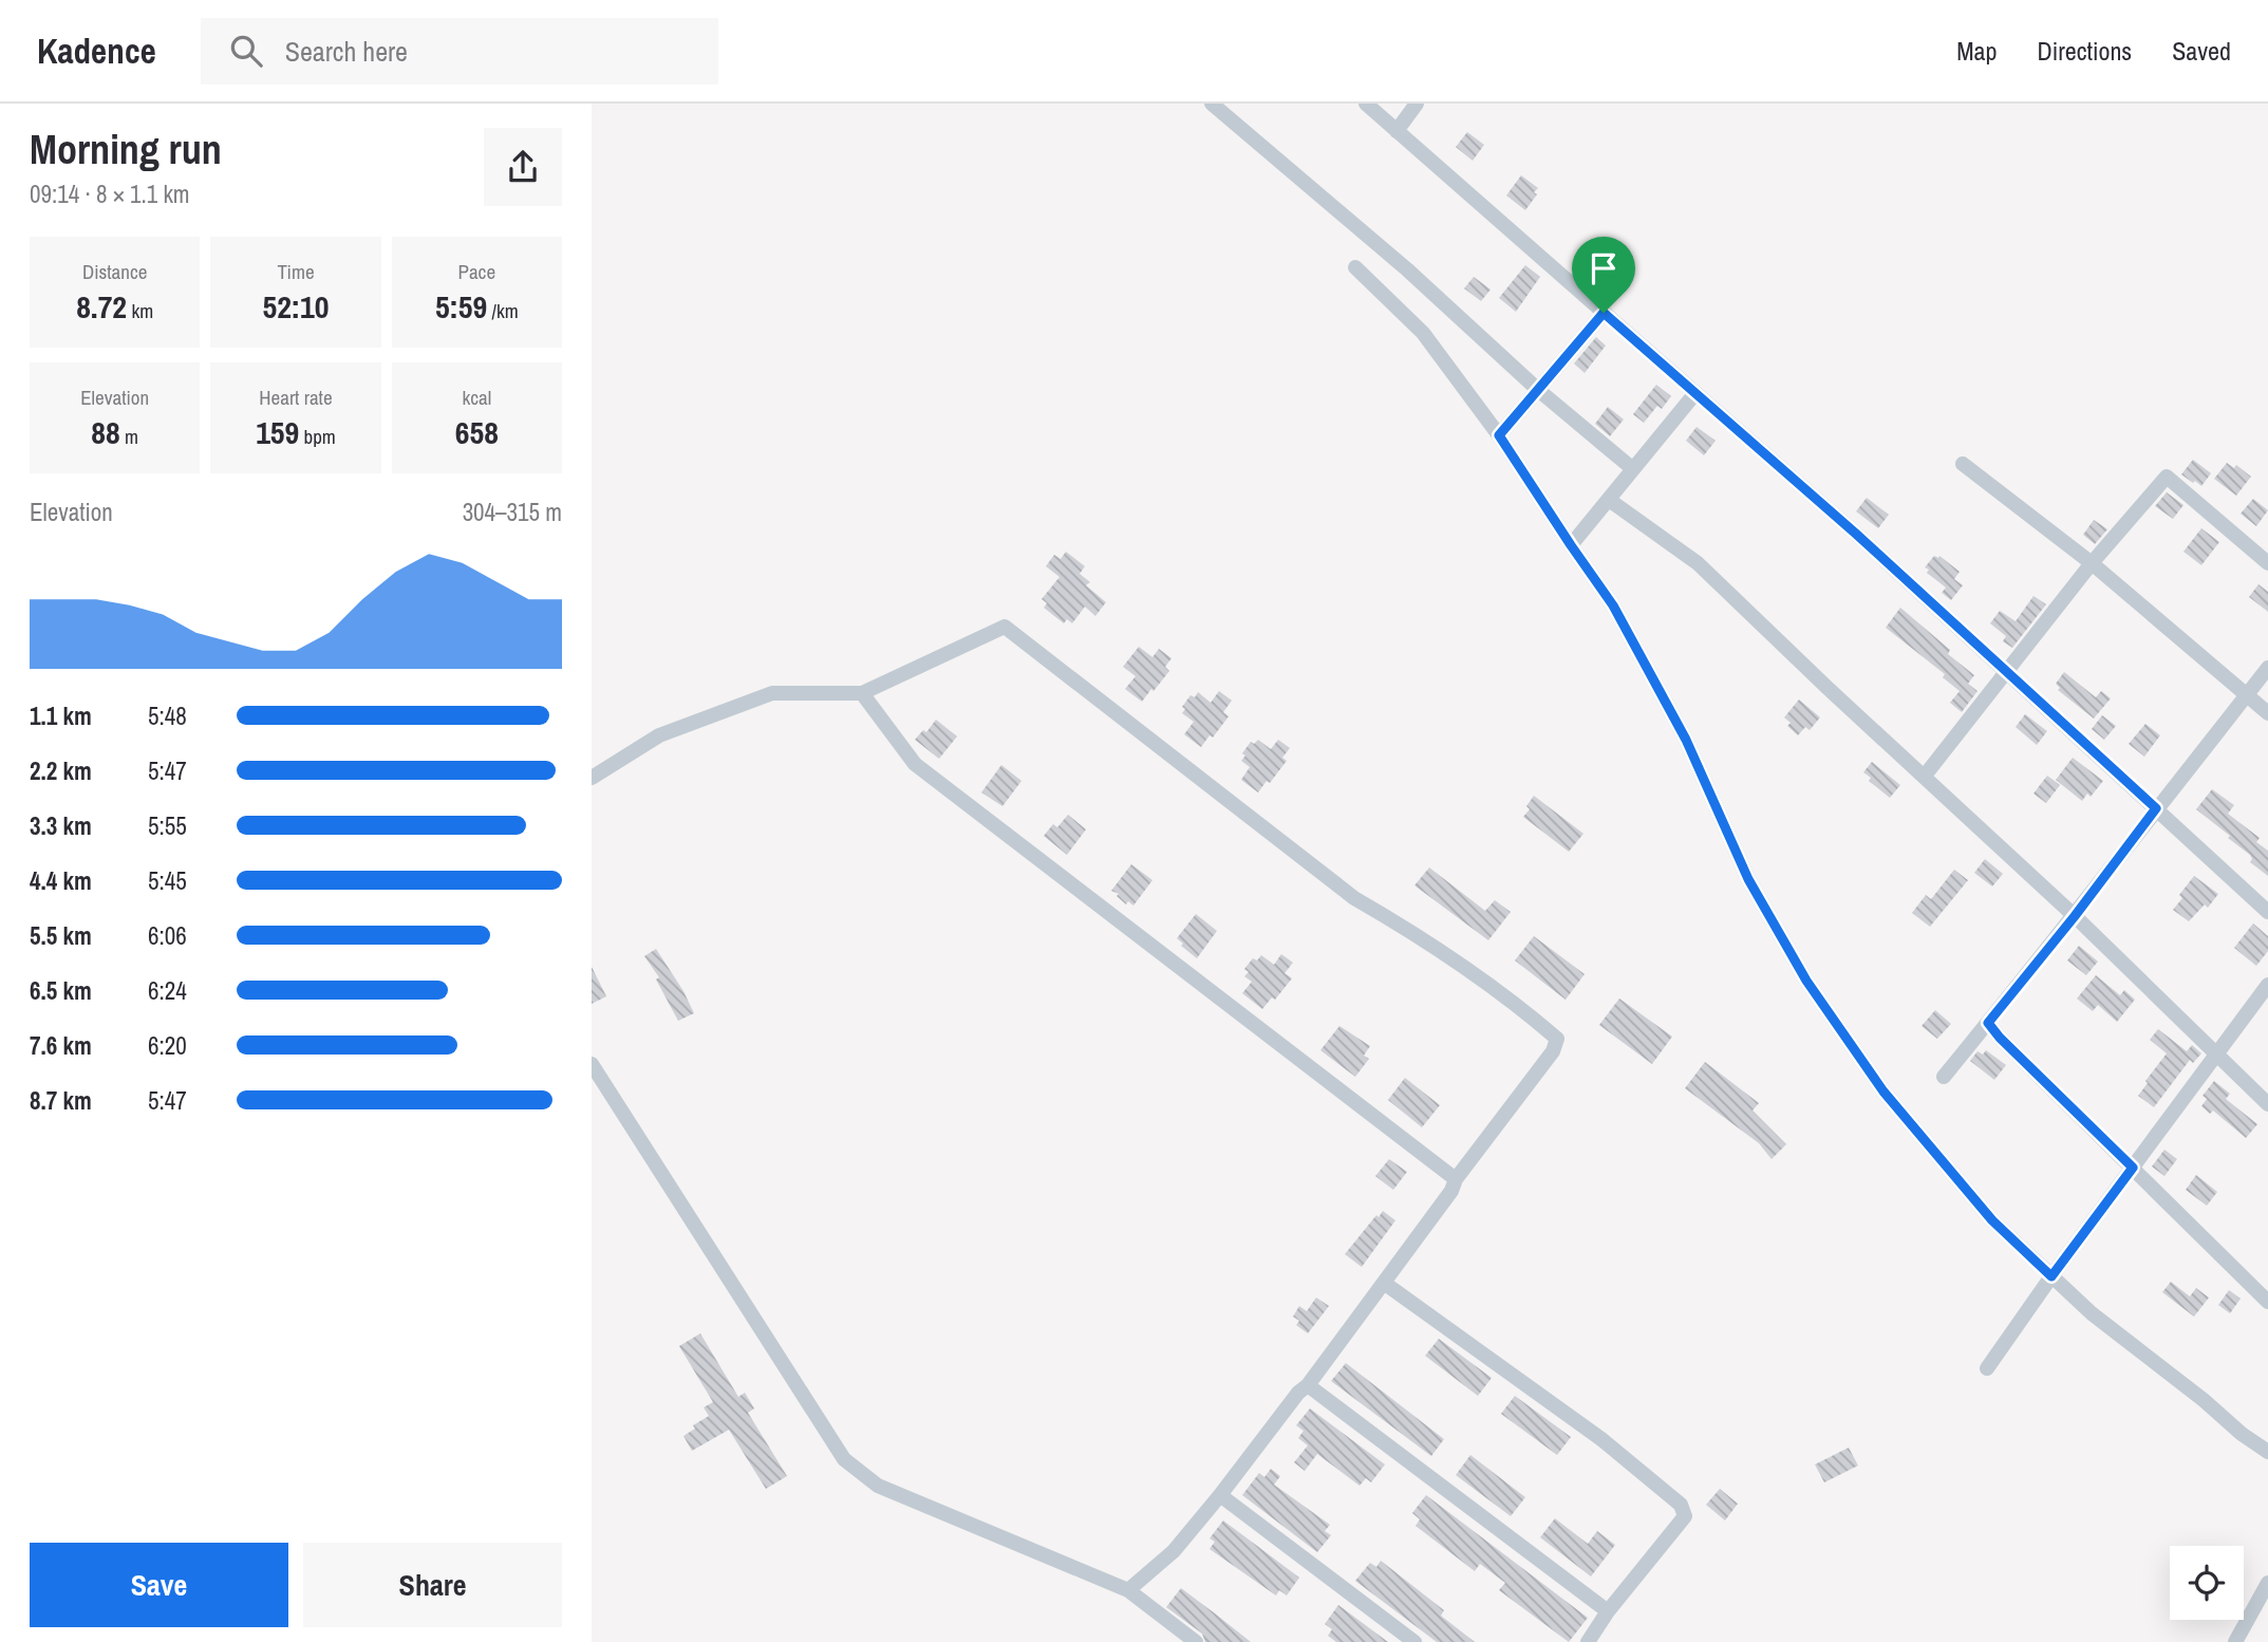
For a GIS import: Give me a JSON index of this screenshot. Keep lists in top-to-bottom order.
{
  "page": {
    "header": "Kadence",
    "search": "Search here",
    "nav": ["Map", "Directions", "Saved"],
    "heading": ["Morning run", "09:14 · 8 × 1.1 km"],
    "stats": [
      ["Distance", "8.72 km"],
      ["Time", "52:10"],
      ["Pace", "5:59 /km"],
      ["Elevation", "88 m"],
      ["Heart rate", "159 bpm"],
      ["kcal", "658"]
    ],
    "chart": ["Elevation", "304–315 m"],
    "list": [
      {
        "name": "1.1 km",
        "note": "5:48"
      },
      {
        "name": "2.2 km",
        "note": "5:47"
      },
      {
        "name": "3.3 km",
        "note": "5:55"
      },
      {
        "name": "4.4 km",
        "note": "5:45"
      },
      {
        "name": "5.5 km",
        "note": "6:06"
      },
      {
        "name": "6.5 km",
        "note": "6:24"
      },
      {
        "name": "7.6 km",
        "note": "6:20"
      },
      {
        "name": "8.7 km",
        "note": "5:47"
      }
    ],
    "buttons": ["Save", "Share"]
  }
}
